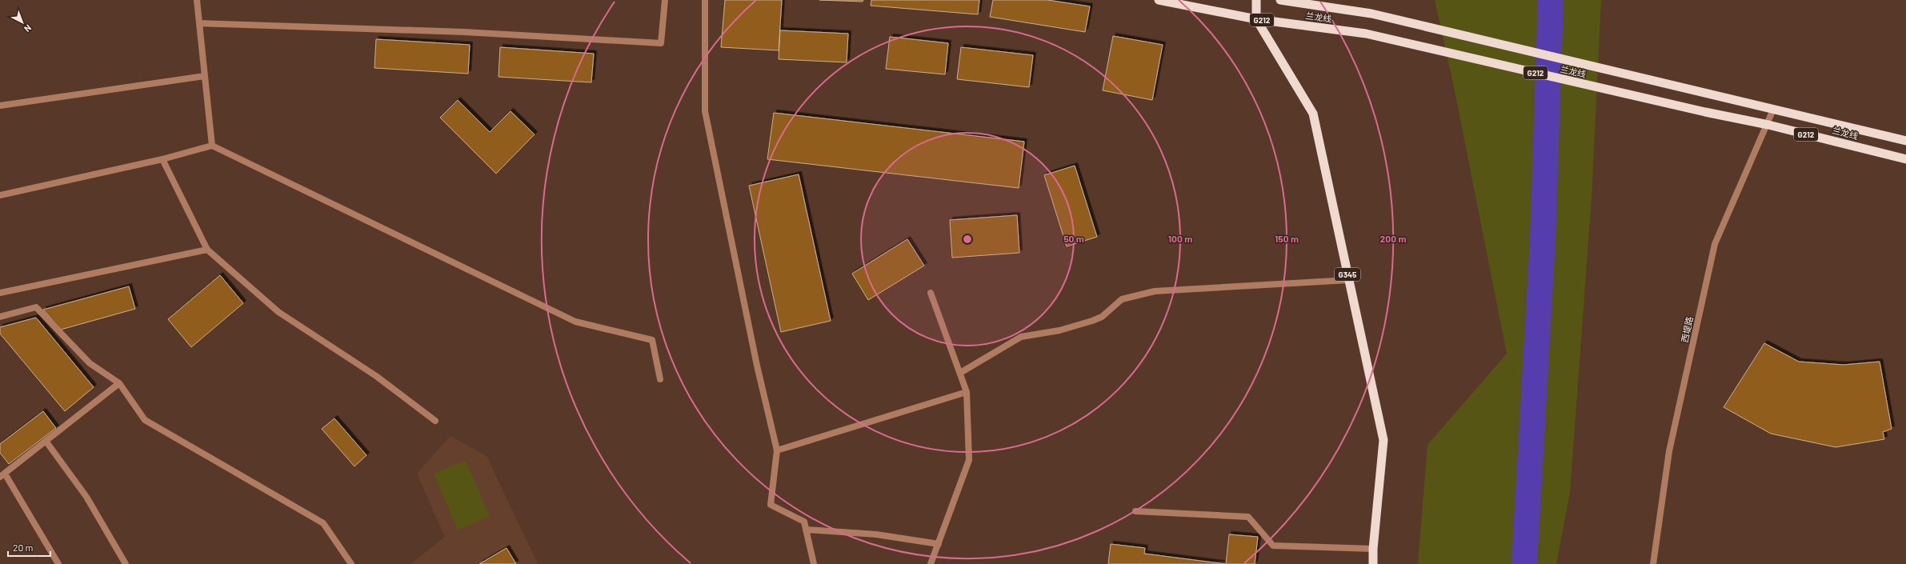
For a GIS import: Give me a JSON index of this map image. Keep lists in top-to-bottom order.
{
  "streets": {
    "highway": ["兰龙线", "G212", "G345"],
    "street": ["西堤路"]
  },
  "crossings": [
    ["兰龙线", "G345"],
    ["兰龙线", "西堤路"]
  ],
  "scale_bar": "20 m",
  "north": "bottom right",
  "rings": [
    "50 m",
    "100 m",
    "150 m",
    "200 m"
  ]
}
